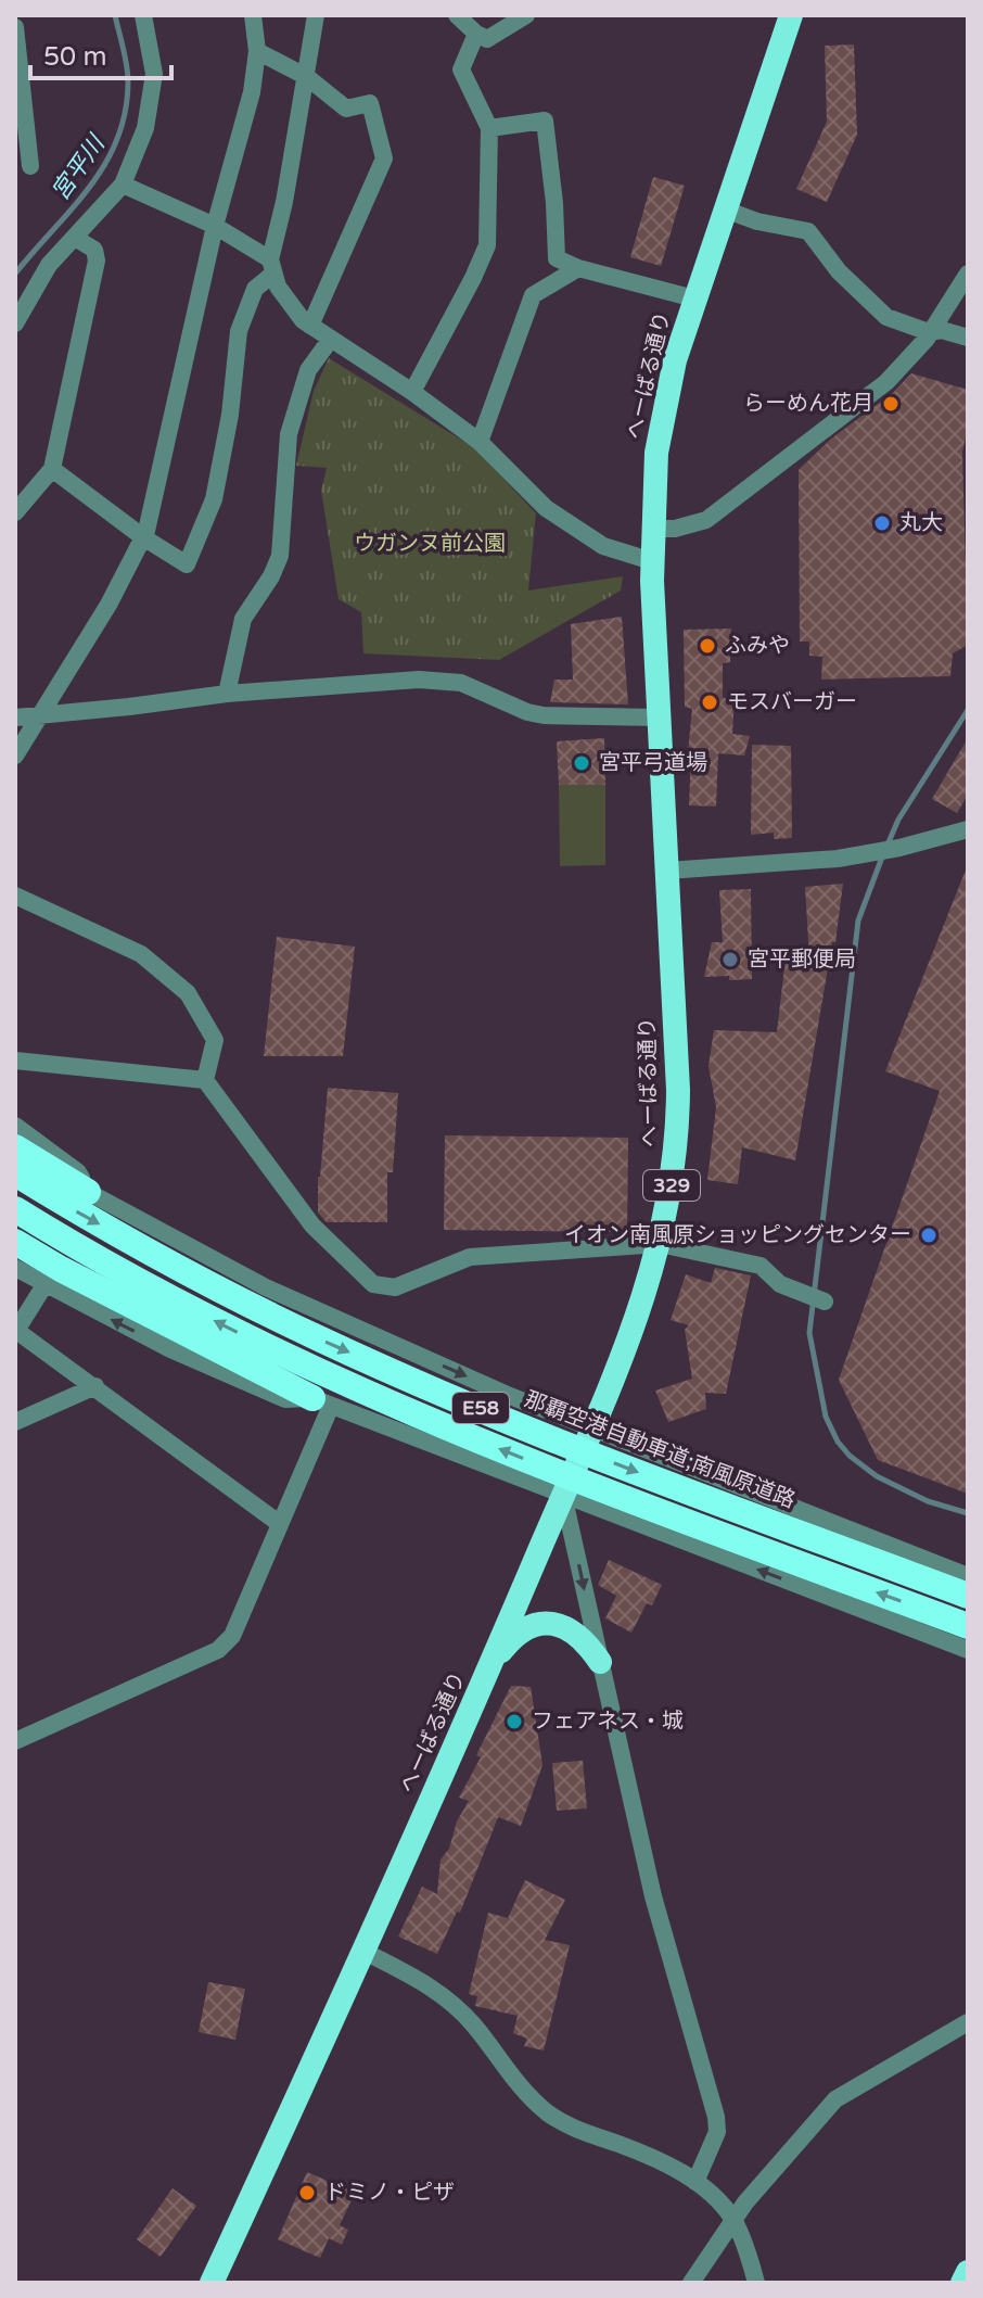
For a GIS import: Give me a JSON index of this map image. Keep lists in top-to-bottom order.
{
  "streets": {
    "highway": [
      "へーばる通り",
      "329",
      "E58",
      "那覇空港自動車道;南風原道路"
    ]
  },
  "water": ["宮平川"],
  "parks": ["ウガンヌ前公園"],
  "places": [
    "らーめん花月",
    "丸大",
    "ふみや",
    "モスバーガー",
    "宮平弓道場",
    "宮平郵便局",
    "イオン南風原ショッピングセンター",
    "フェアネス・城",
    "ドミノ・ピザ"
  ],
  "scale_bar": "50 m"
}
